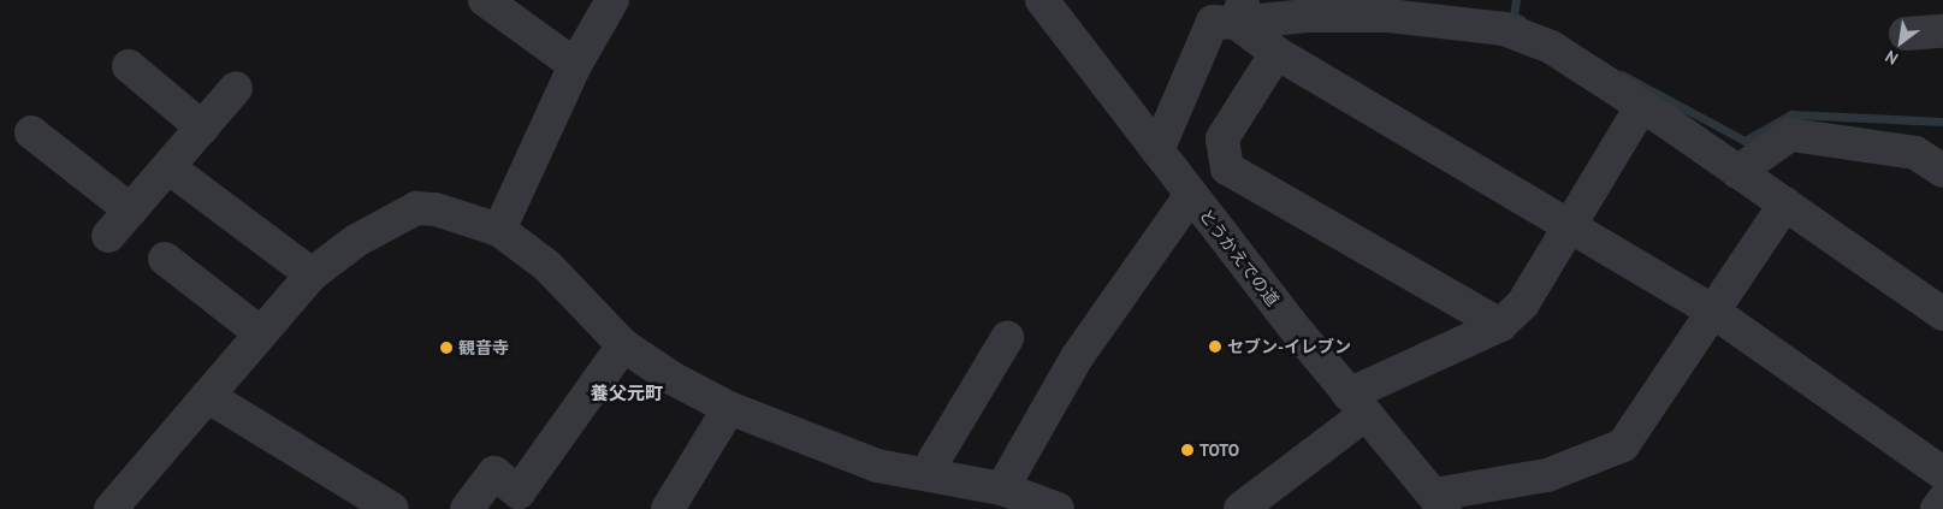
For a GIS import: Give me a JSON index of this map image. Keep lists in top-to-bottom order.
{
  "streets": {
    "street": ["とうかえでの道"]
  },
  "districts": ["養父元町"],
  "places": ["セブン-イレブン", "観音寺", "TOTO"],
  "north": "bottom left"
}
